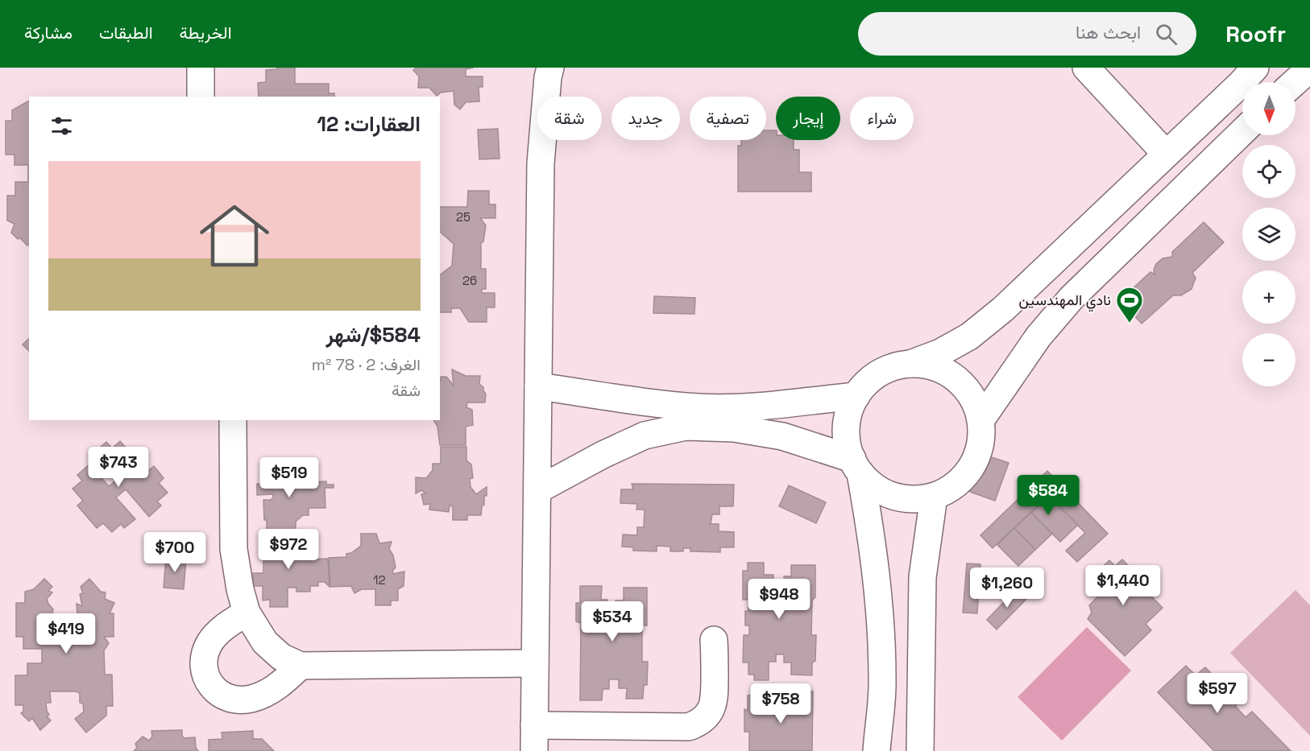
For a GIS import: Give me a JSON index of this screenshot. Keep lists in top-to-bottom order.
{
  "places": {
    "sports": ["نادي المهندسين"]
  },
  "house_numbers": ["25", "26", "12"],
  "north": "bottom",
  "page": {
    "header": "Roofr",
    "search": "ابحث هنا",
    "nav": ["الخريطة", "الطبقات", "مشاركة"],
    "map_buttons": ["+", "−"],
    "chip": [
      "شراء",
      "إيجار",
      "تصفية",
      "جديد",
      "شقة"
    ],
    "heading": "العقارات: 12",
    "list": [
      {
        "name": "$584/شهر",
        "note": "الغرف: 2 · 78 m² · شقة"
      }
    ],
    "price": [
      "$743",
      "$519",
      "$584",
      "$972",
      "$700",
      "$1,440",
      "$1,260",
      "$948",
      "$534",
      "$419",
      "$597",
      "$758"
    ]
  }
}
